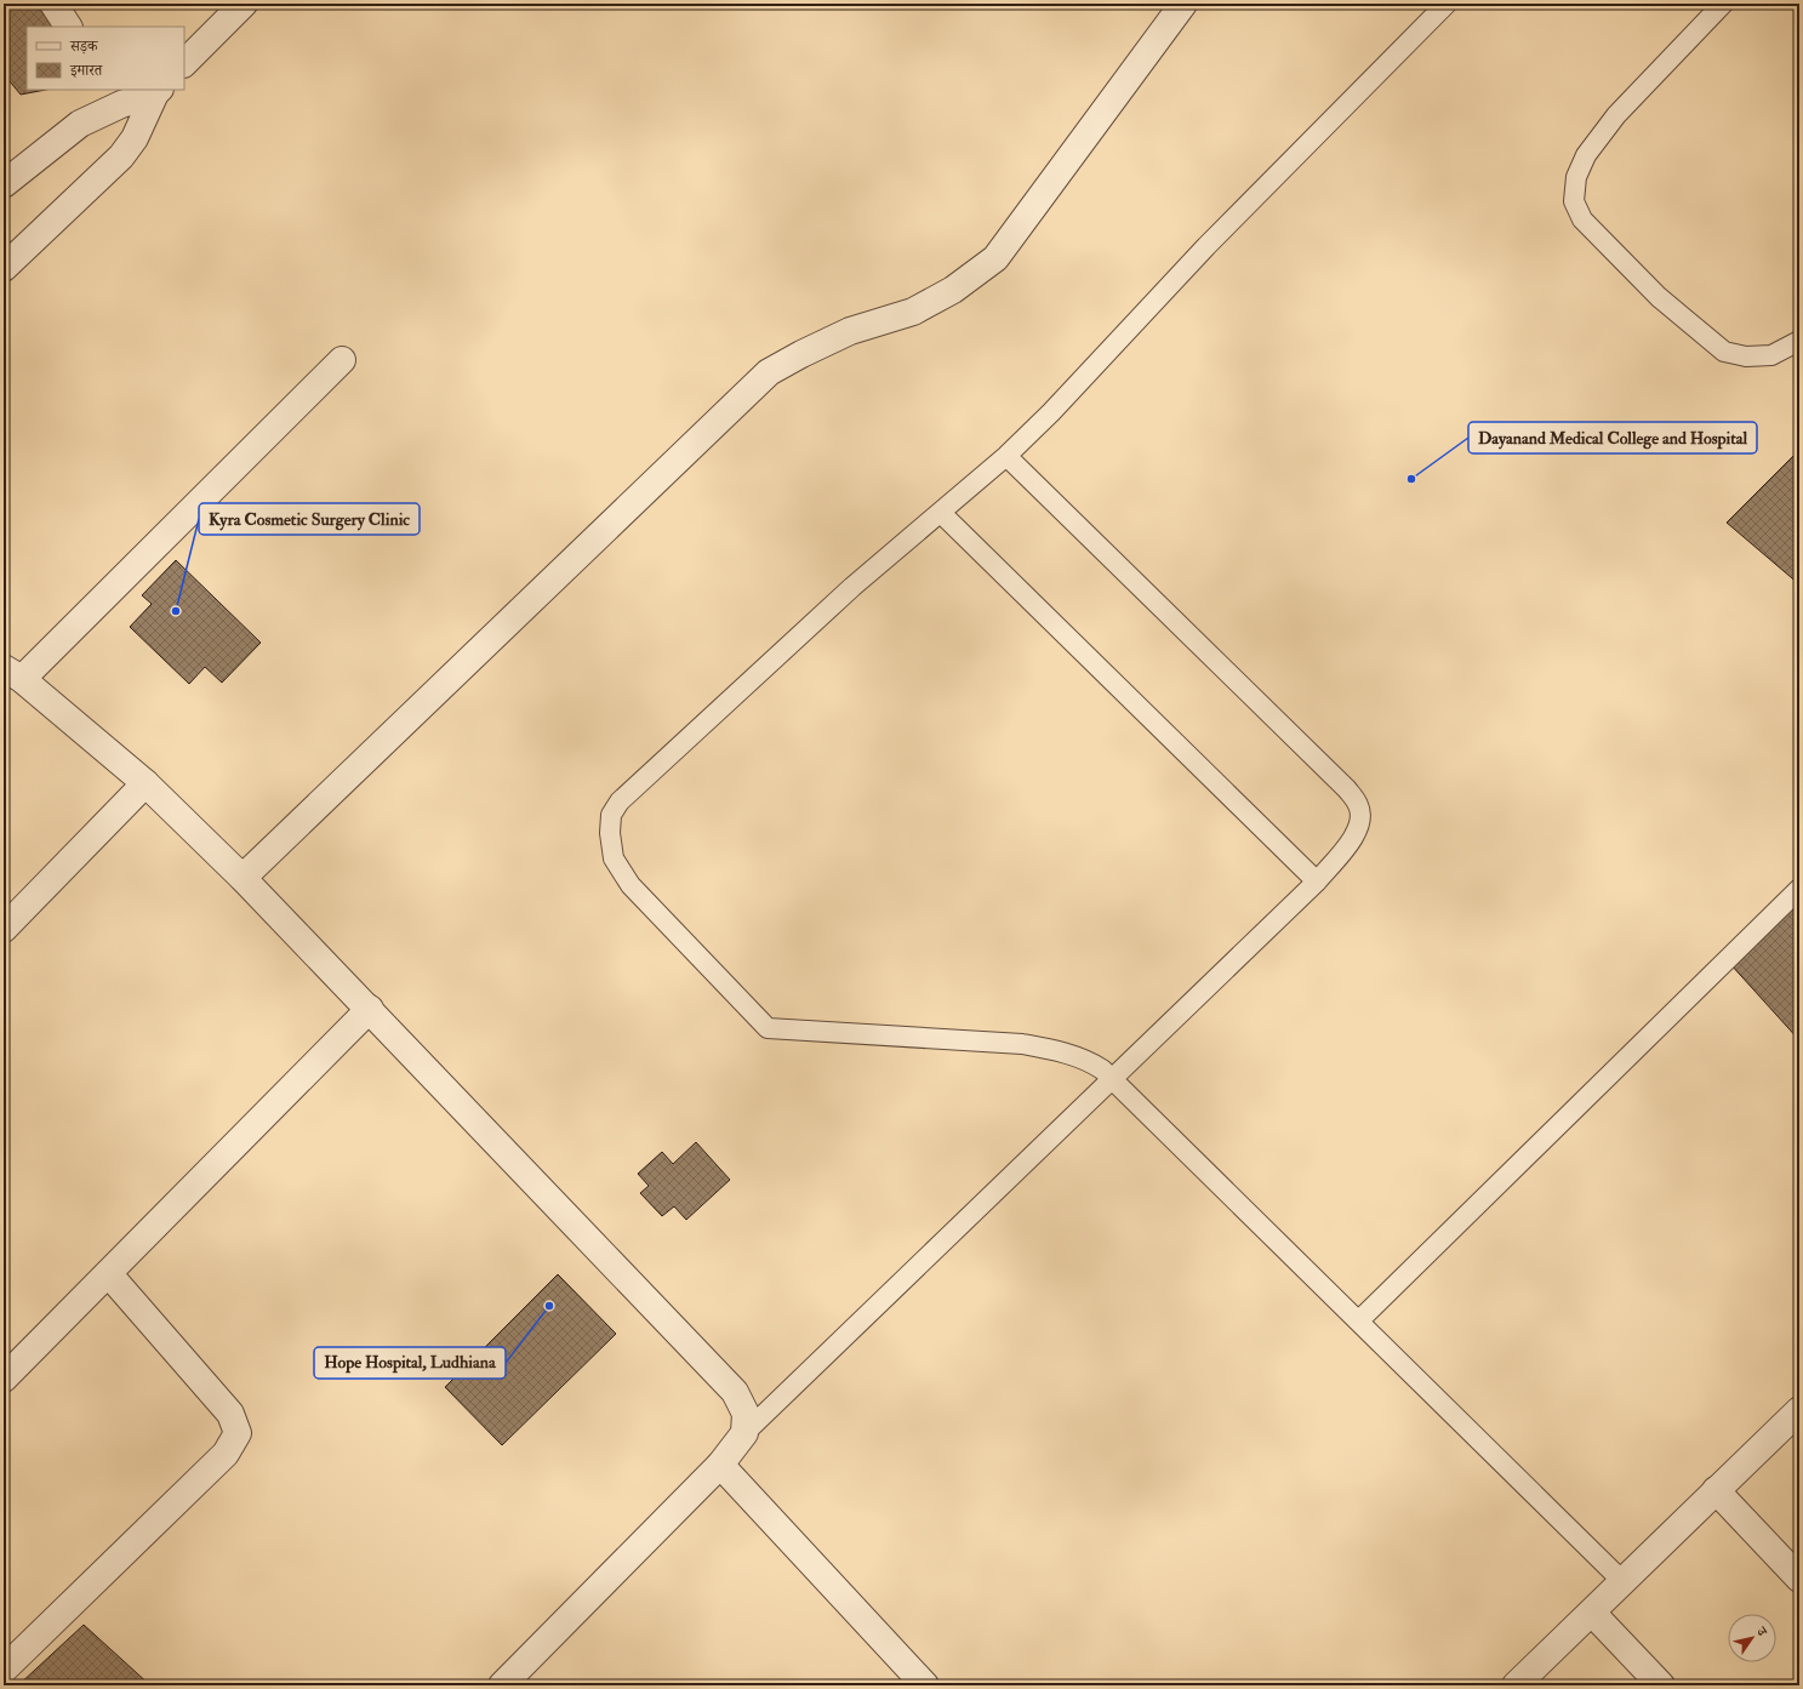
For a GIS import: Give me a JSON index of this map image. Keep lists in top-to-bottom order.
{
  "places": ["Dayanand Medical College and Hospital", "Kyra Cosmetic Surgery Clinic", "Hope Hospital, Ludhiana"],
  "legend": ["सड़क", "इमारत"],
  "north": "top right"
}
